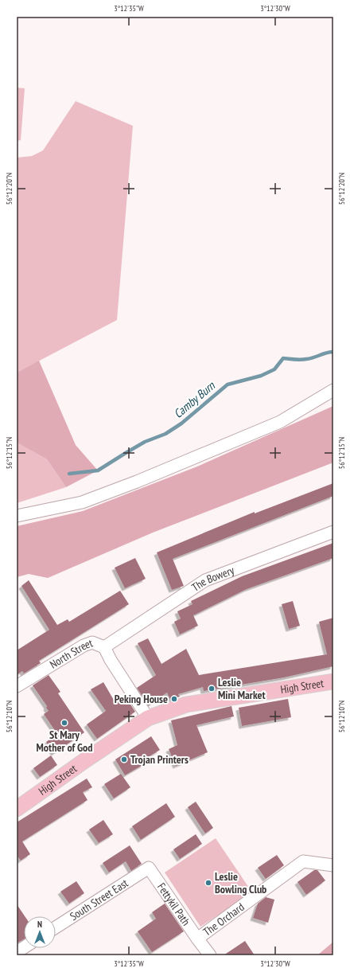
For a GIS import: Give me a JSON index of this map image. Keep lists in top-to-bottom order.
{
  "streets": {
    "main road": ["High Street"],
    "street": [
      "The Bowery",
      "North Street",
      "South Street East",
      "Fettykil Path",
      "The Orchard"
    ]
  },
  "crossings": [
    ["The Bowery", "North Street"],
    ["North Street", "High Street"],
    ["South Street East", "Fettykil Path"],
    ["Fettykil Path", "The Orchard"]
  ],
  "water": ["Camby Burn"],
  "places": [
    "Leslie Mini Market",
    "Peking House",
    "St Mary Mother of God",
    "Trojan Printers",
    "Leslie Bowling Club"
  ],
  "north": "top",
  "coordinates": [
    "3°12'35\"W",
    "3°12'30\"W",
    "56°12'20\"N",
    "56°12'15\"N",
    "56°12'10\"N"
  ]
}
